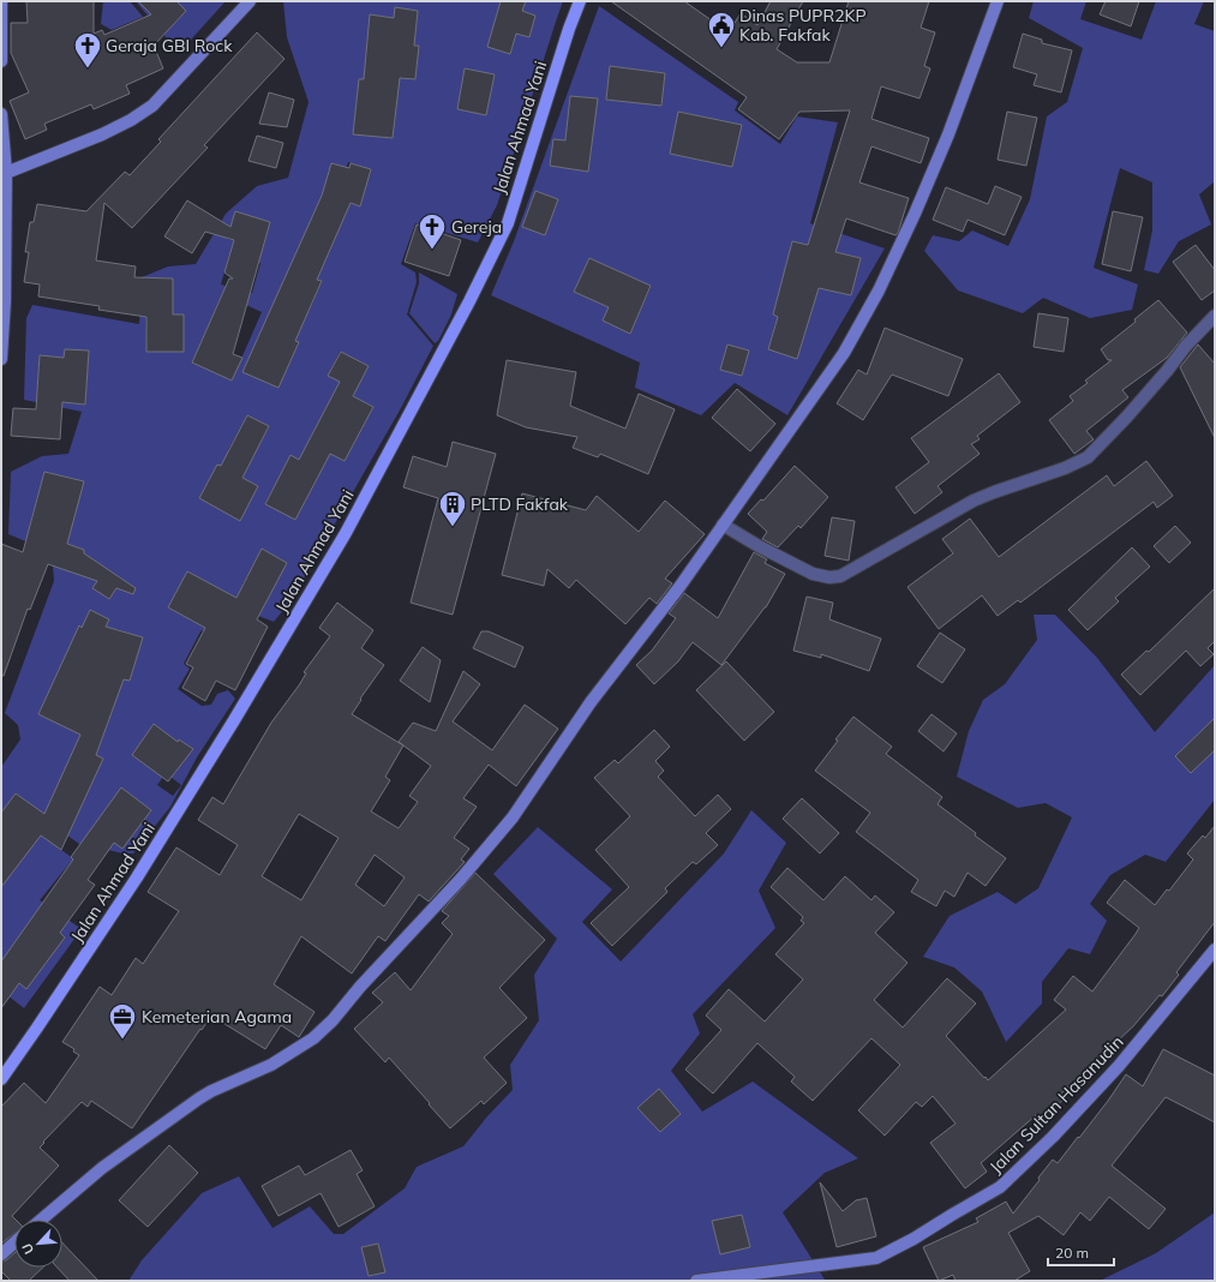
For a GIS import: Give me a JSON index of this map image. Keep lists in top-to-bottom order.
{
  "streets": {
    "main road": ["Jalan Ahmad Yani", "Jalan Sultan Hasanudin"]
  },
  "places": {
    "public building": ["Dinas PUPR2KP Kab. Fakfak"],
    "church": ["Geraja GBI Rock", "Gereja"],
    "building": ["PLTD Fakfak"],
    "office": ["Kemeterian Agama"]
  },
  "scale_bar": "20 m",
  "north": "bottom left"
}
